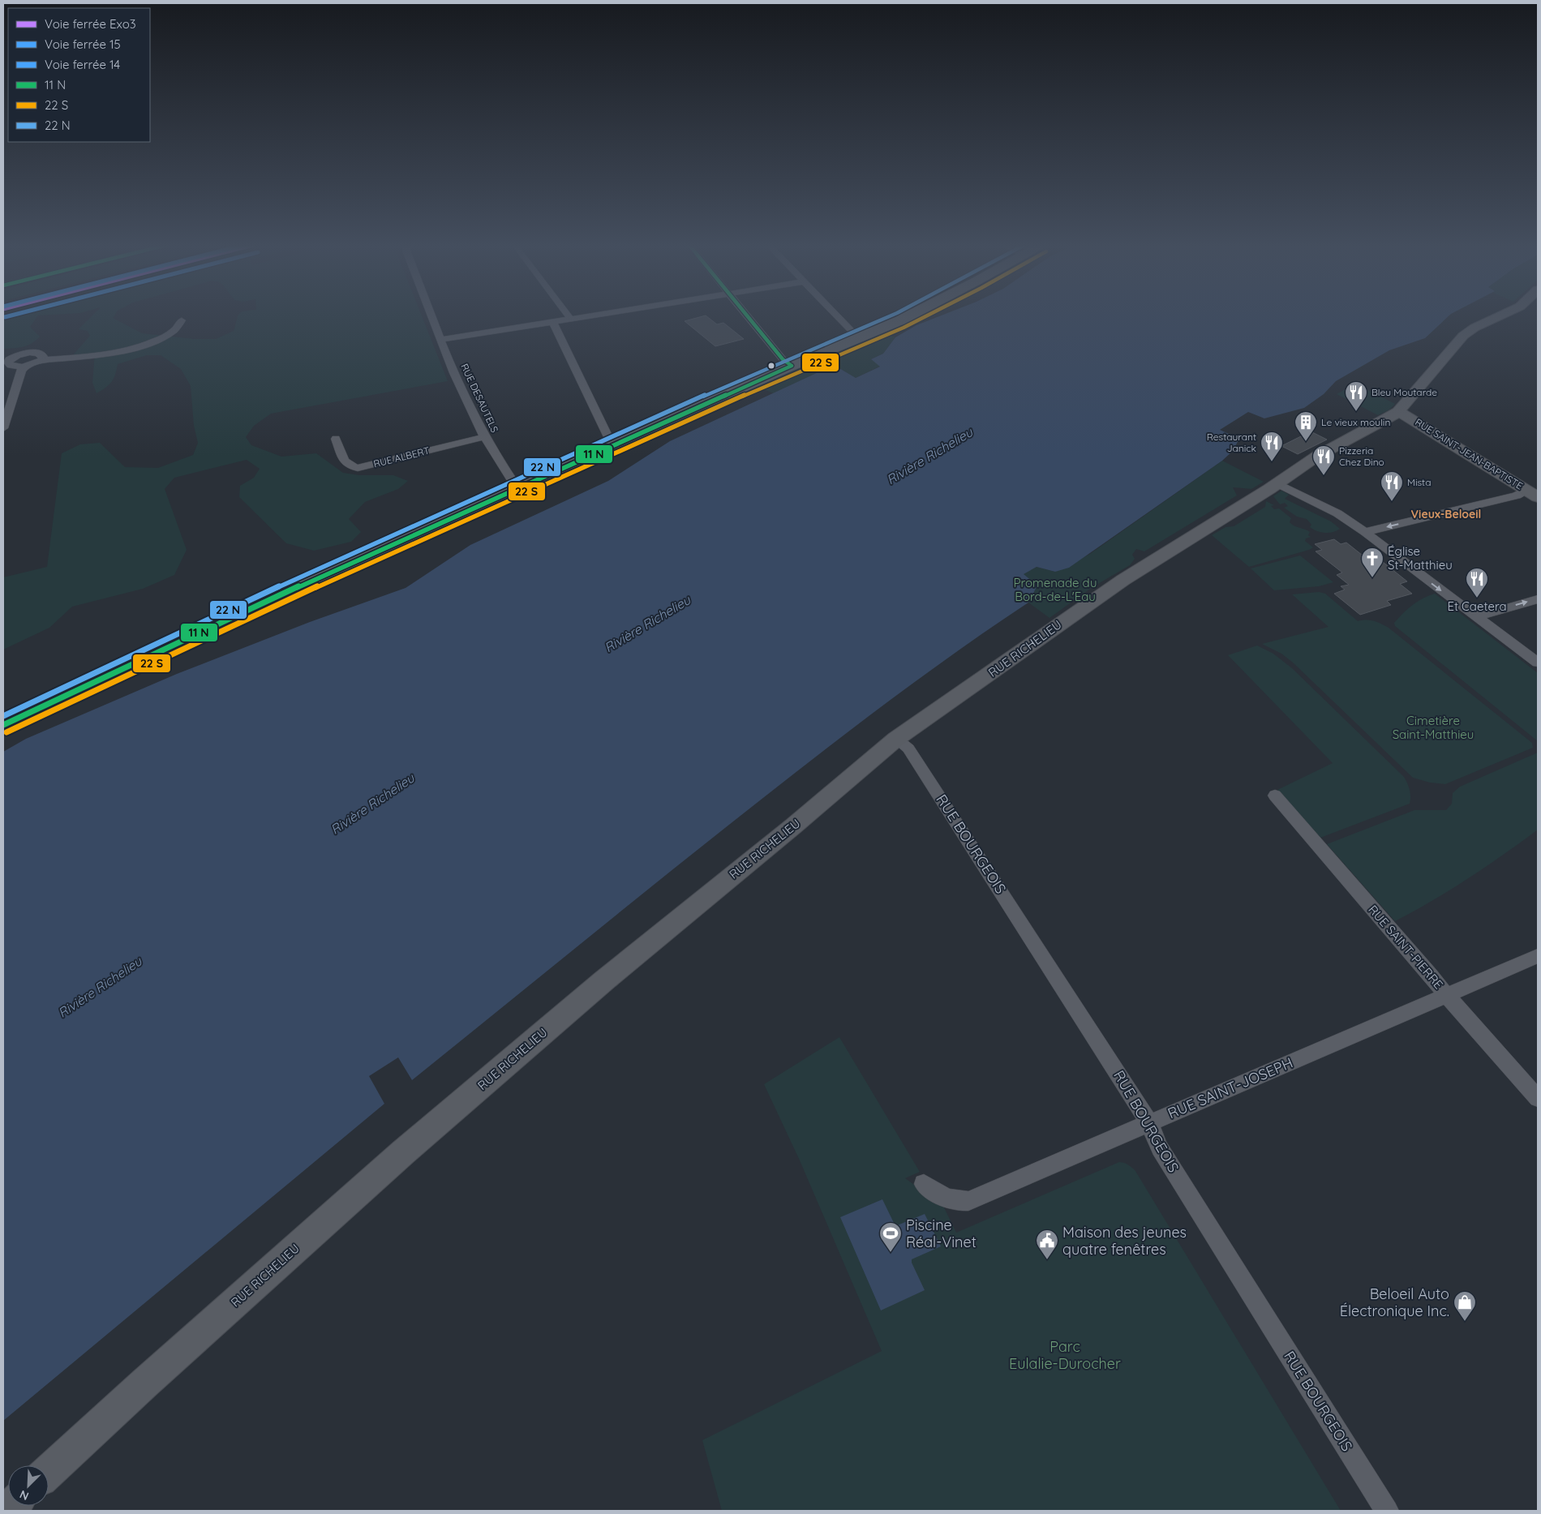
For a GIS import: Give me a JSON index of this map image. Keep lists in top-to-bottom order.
{
  "streets": {
    "main road": ["RUE SAINT-JEAN-BAPTISTE", "RUE RICHELIEU"],
    "street": [
      "RUE DESAUTELS",
      "RUE ALBERT",
      "RUE BOURGEOIS",
      "RUE SAINT-PIERRE",
      "RUE SAINT-JOSEPH"
    ]
  },
  "crossings": [
    ["RUE DESAUTELS", "RUE ALBERT"],
    ["RUE SAINT-JEAN-BAPTISTE", "RUE RICHELIEU"],
    ["RUE RICHELIEU", "RUE BOURGEOIS"],
    ["RUE BOURGEOIS", "RUE SAINT-JOSEPH"],
    ["RUE SAINT-PIERRE", "RUE SAINT-JOSEPH"]
  ],
  "districts": ["Vieux-Beloeil"],
  "water": ["Rivière Richelieu"],
  "parks": ["Promenade du Bord-de-L'Eau", "Cimetière Saint-Matthieu", "Parc Eulalie-Durocher"],
  "places": {
    "restaurant": [
      "Bleu Moutarde",
      "Restaurant Janick",
      "Pizzeria Chez Dino",
      "Mista",
      "Et Caetera"
    ],
    "building": ["Le vieux moulin"],
    "church": ["Église St-Matthieu"],
    "sports": ["Piscine Réal-Vinet"],
    "public building": ["Maison des jeunes quatre fenêtres"],
    "shop": ["Beloeil Auto Électronique Inc."]
  },
  "lines": ["rail line 15"],
  "legend": [
    "Voie ferrée Exo3",
    "Voie ferrée 15",
    "Voie ferrée 14",
    "11 N",
    "22 S",
    "22 N"
  ],
  "north": "bottom left"
}
